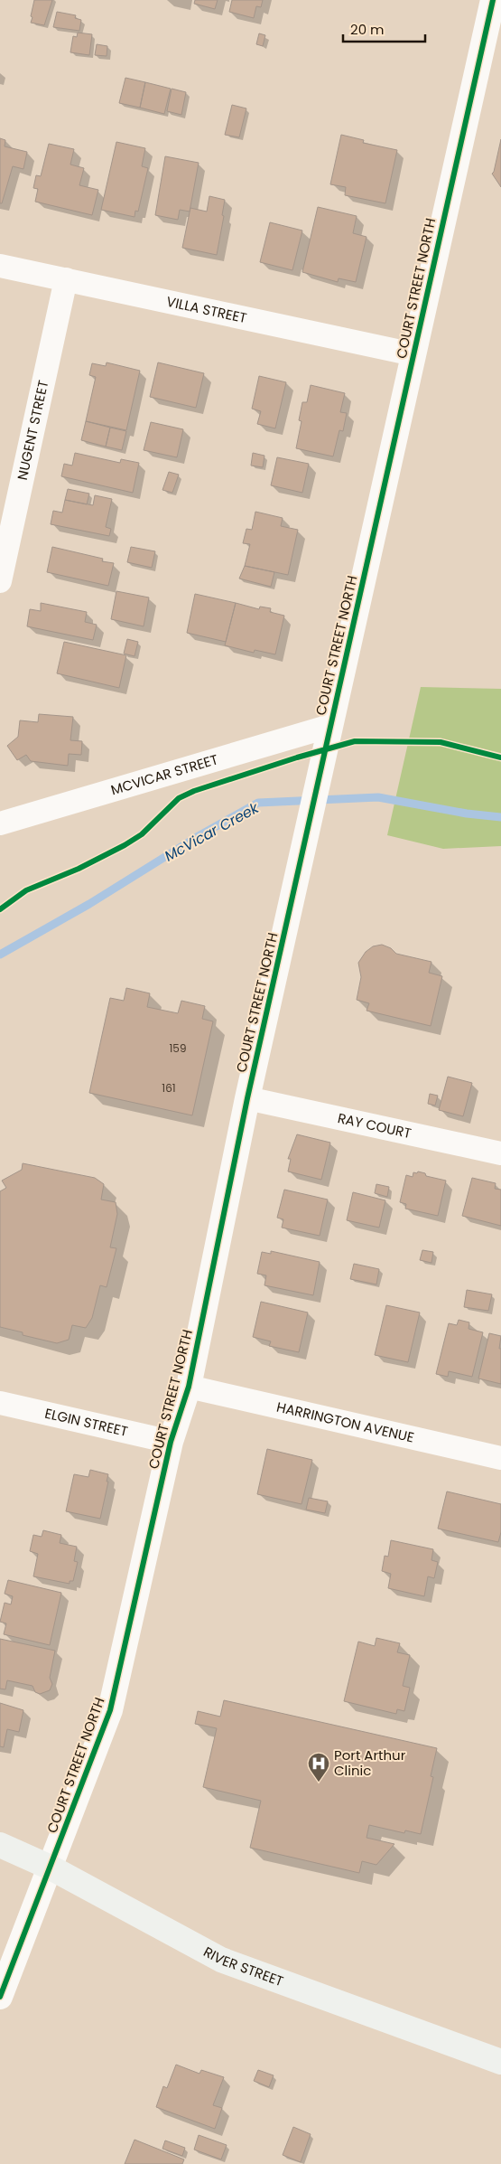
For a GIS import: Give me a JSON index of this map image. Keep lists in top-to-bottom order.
{
  "streets": {
    "main road": ["RIVER STREET"],
    "street": [
      "COURT STREET NORTH",
      "VILLA STREET",
      "NUGENT STREET",
      "MCVICAR STREET",
      "RAY COURT",
      "HARRINGTON AVENUE",
      "ELGIN STREET"
    ]
  },
  "crossings": [
    ["COURT STREET NORTH", "VILLA STREET"],
    ["COURT STREET NORTH", "MCVICAR STREET"],
    ["COURT STREET NORTH", "RAY COURT"],
    ["COURT STREET NORTH", "HARRINGTON AVENUE"],
    ["COURT STREET NORTH", "ELGIN STREET"],
    ["COURT STREET NORTH", "RIVER STREET"],
    ["VILLA STREET", "NUGENT STREET"]
  ],
  "water": ["McVicar Creek"],
  "places": {
    "hospital": ["Port Arthur Clinic"]
  },
  "house_numbers": ["159", "161"],
  "scale_bar": "20 m"
}
